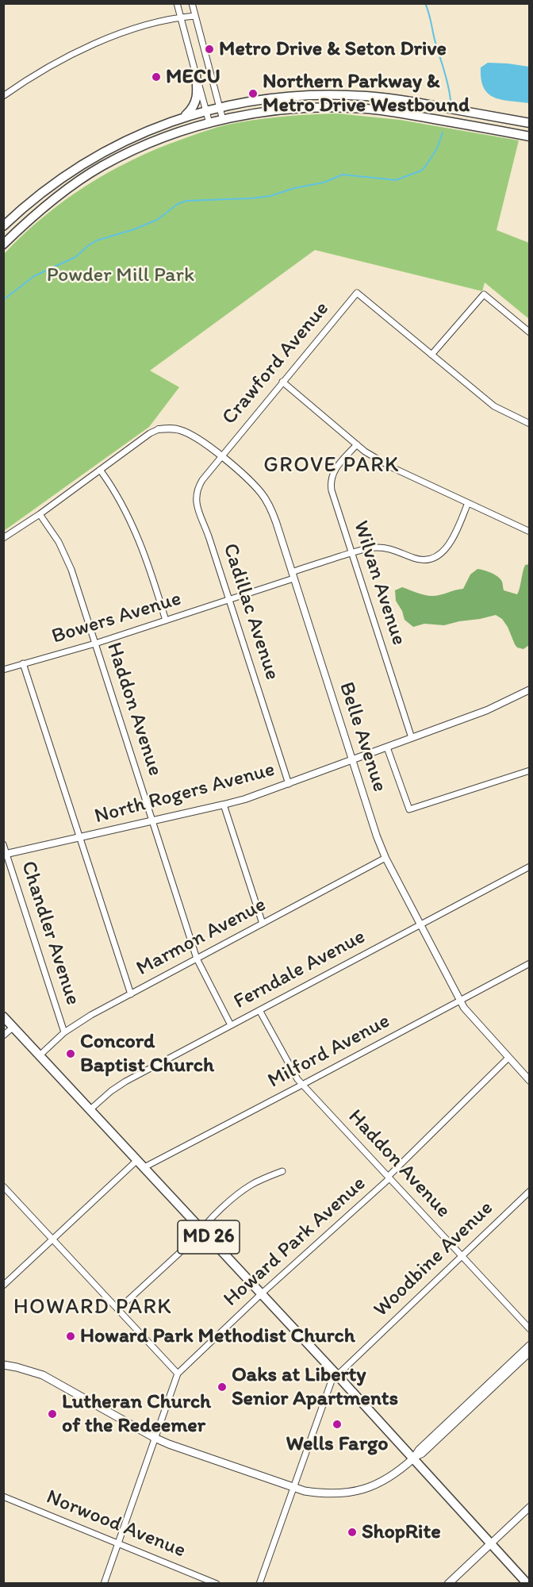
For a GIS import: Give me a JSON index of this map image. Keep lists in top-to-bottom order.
{
  "streets": {
    "main road": ["MD 26"],
    "street": [
      "Crawford Avenue",
      "Wilvan Avenue",
      "Cadillac Avenue",
      "Bowers Avenue",
      "Haddon Avenue",
      "Belle Avenue",
      "North Rogers Avenue",
      "Chandler Avenue",
      "Marmon Avenue",
      "Ferndale Avenue",
      "Milford Avenue",
      "Howard Park Avenue",
      "Woodbine Avenue",
      "Norwood Avenue"
    ]
  },
  "crossings": [
    ["Crawford Avenue", "Cadillac Avenue"],
    ["Crawford Avenue", "Belle Avenue"],
    ["Wilvan Avenue", "Bowers Avenue"],
    ["Wilvan Avenue", "North Rogers Avenue"],
    ["Cadillac Avenue", "Bowers Avenue"],
    ["Cadillac Avenue", "Belle Avenue"],
    ["Cadillac Avenue", "North Rogers Avenue"],
    ["Bowers Avenue", "Haddon Avenue"],
    ["Bowers Avenue", "Belle Avenue"],
    ["Haddon Avenue", "North Rogers Avenue"],
    ["Haddon Avenue", "Marmon Avenue"],
    ["Haddon Avenue", "Ferndale Avenue"],
    ["Haddon Avenue", "Milford Avenue"],
    ["Haddon Avenue", "Howard Park Avenue"],
    ["Haddon Avenue", "Woodbine Avenue"],
    ["Belle Avenue", "North Rogers Avenue"],
    ["Belle Avenue", "Marmon Avenue"],
    ["Belle Avenue", "Ferndale Avenue"],
    ["Belle Avenue", "Milford Avenue"],
    ["Belle Avenue", "Howard Park Avenue"],
    ["North Rogers Avenue", "Chandler Avenue"],
    ["Chandler Avenue", "Marmon Avenue"],
    ["Marmon Avenue", "MD 26"],
    ["Ferndale Avenue", "MD 26"],
    ["Milford Avenue", "MD 26"],
    ["MD 26", "Howard Park Avenue"],
    ["MD 26", "Woodbine Avenue"],
    ["Howard Park Avenue", "Norwood Avenue"]
  ],
  "districts": ["GROVE PARK", "HOWARD PARK"],
  "parks": ["Powder Mill Park"],
  "places": [
    "Metro Drive & Seton Drive",
    "MECU",
    "Northern Parkway & Metro Drive Westbound",
    "Concord Baptist Church",
    "Howard Park Methodist Church",
    "Oaks at Liberty Senior Apartments",
    "Lutheran Church of the Redeemer",
    "Wells Fargo",
    "ShopRite"
  ]
}
